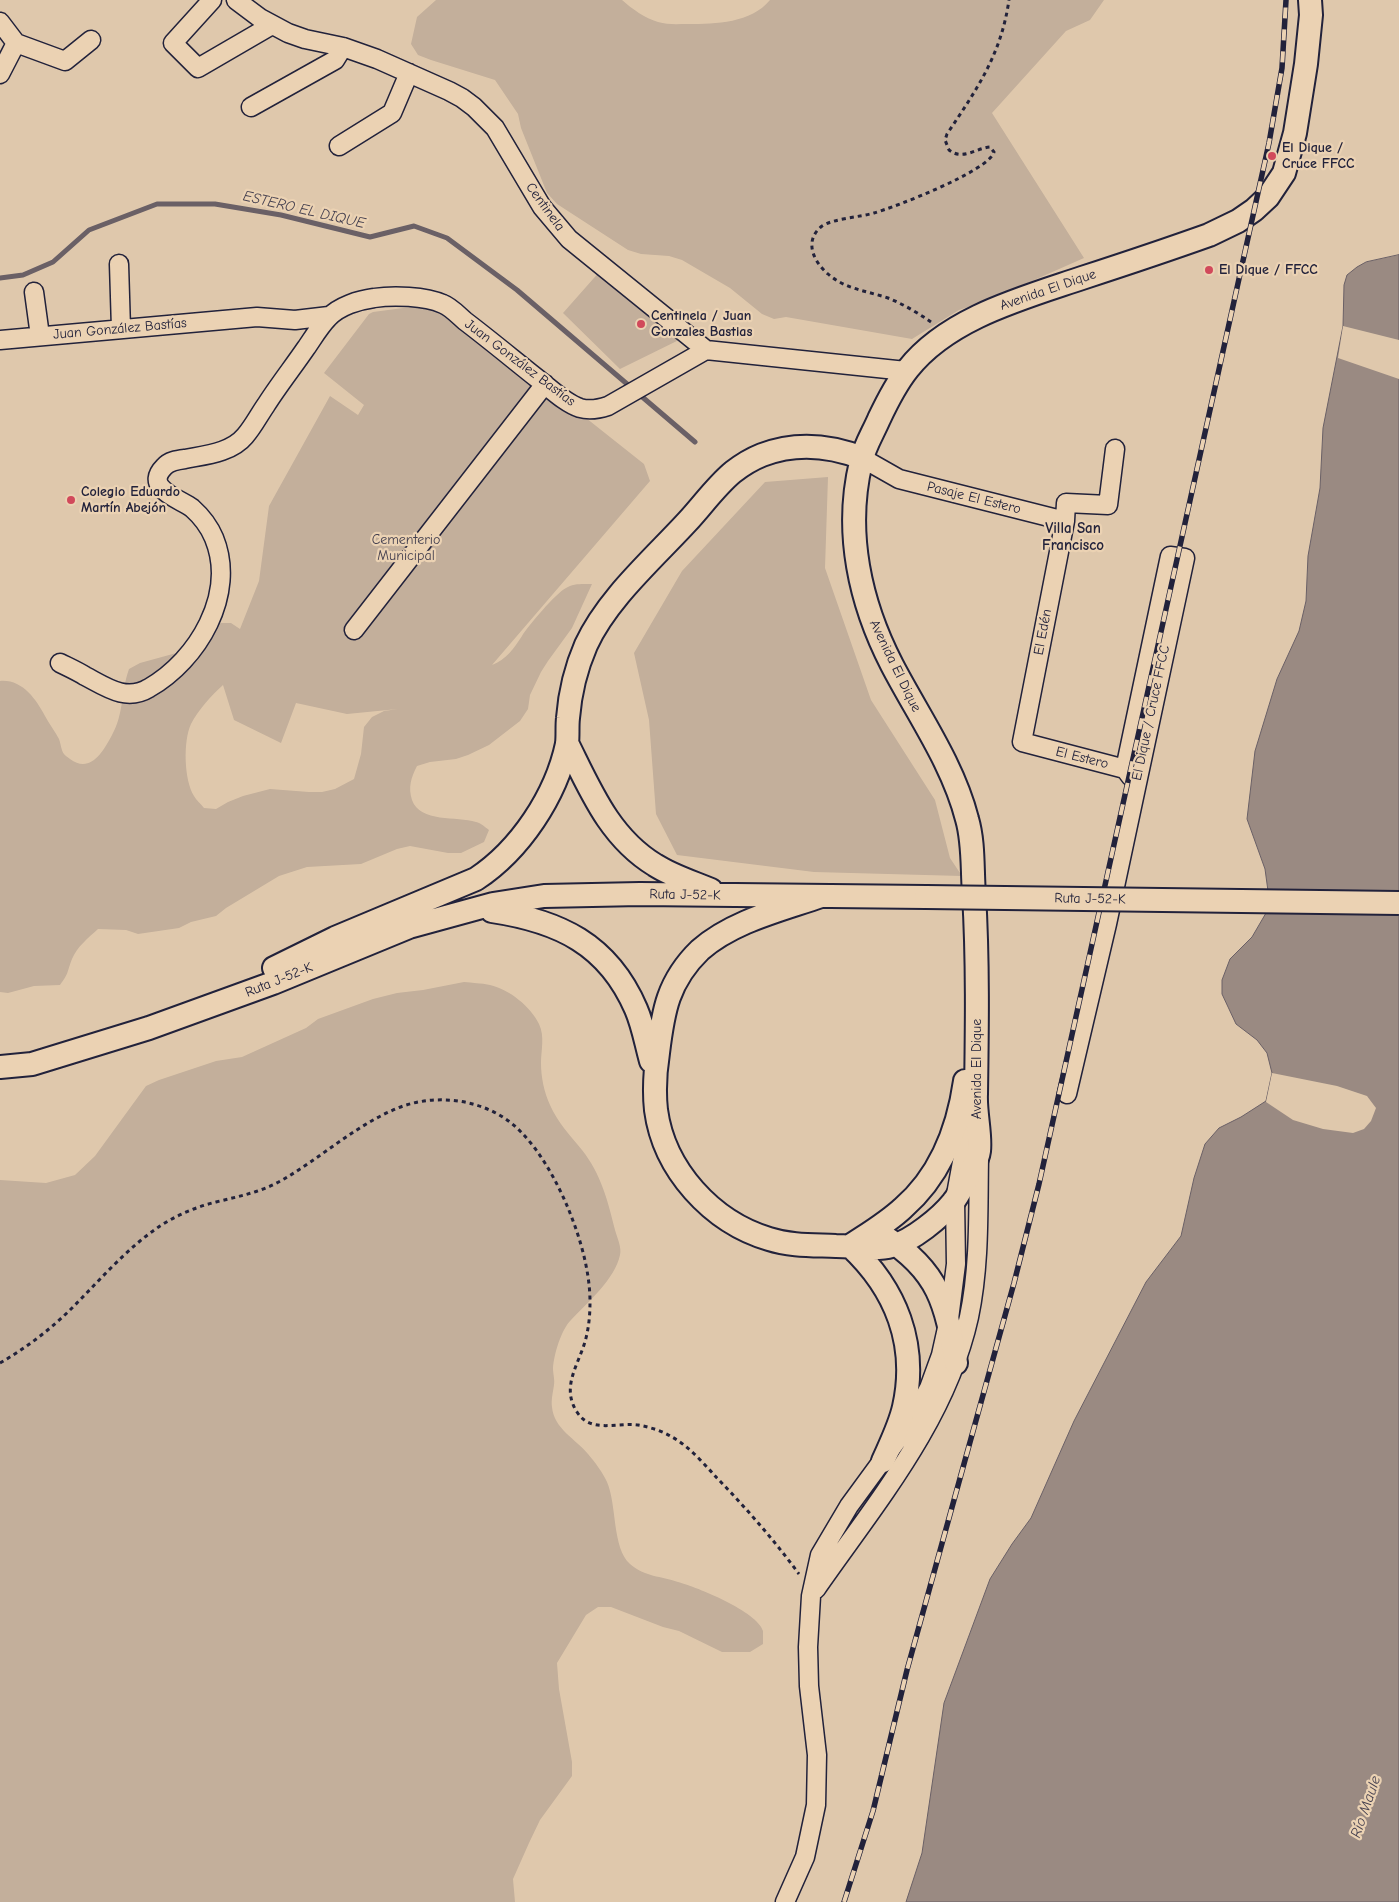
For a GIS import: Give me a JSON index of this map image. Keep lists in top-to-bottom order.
{
  "streets": {
    "main road": ["Avenida El Dique", "Ruta J-52-K"],
    "street": [
      "Centinela",
      "Juan González Bastías",
      "Pasaje El Estero",
      "El Edén",
      "El Dique / Cruce FFCC",
      "El Estero"
    ]
  },
  "crossings": [
    ["Centinela", "Juan González Bastías"],
    ["Avenida El Dique", "Pasaje El Estero"],
    ["Pasaje El Estero", "El Edén"],
    ["El Edén", "El Estero"],
    ["El Dique / Cruce FFCC", "El Estero"]
  ],
  "districts": ["Villa San Francisco"],
  "water": ["ESTERO EL DIQUE", "Río Maule"],
  "parks": ["Cementerio Municipal"],
  "places": [
    "El Dique / Cruce FFCC",
    "El Dique / FFCC",
    "Centinela / Juan Gonzales Bastias",
    "Colegio Eduardo Martín Abejón"
  ]
}
